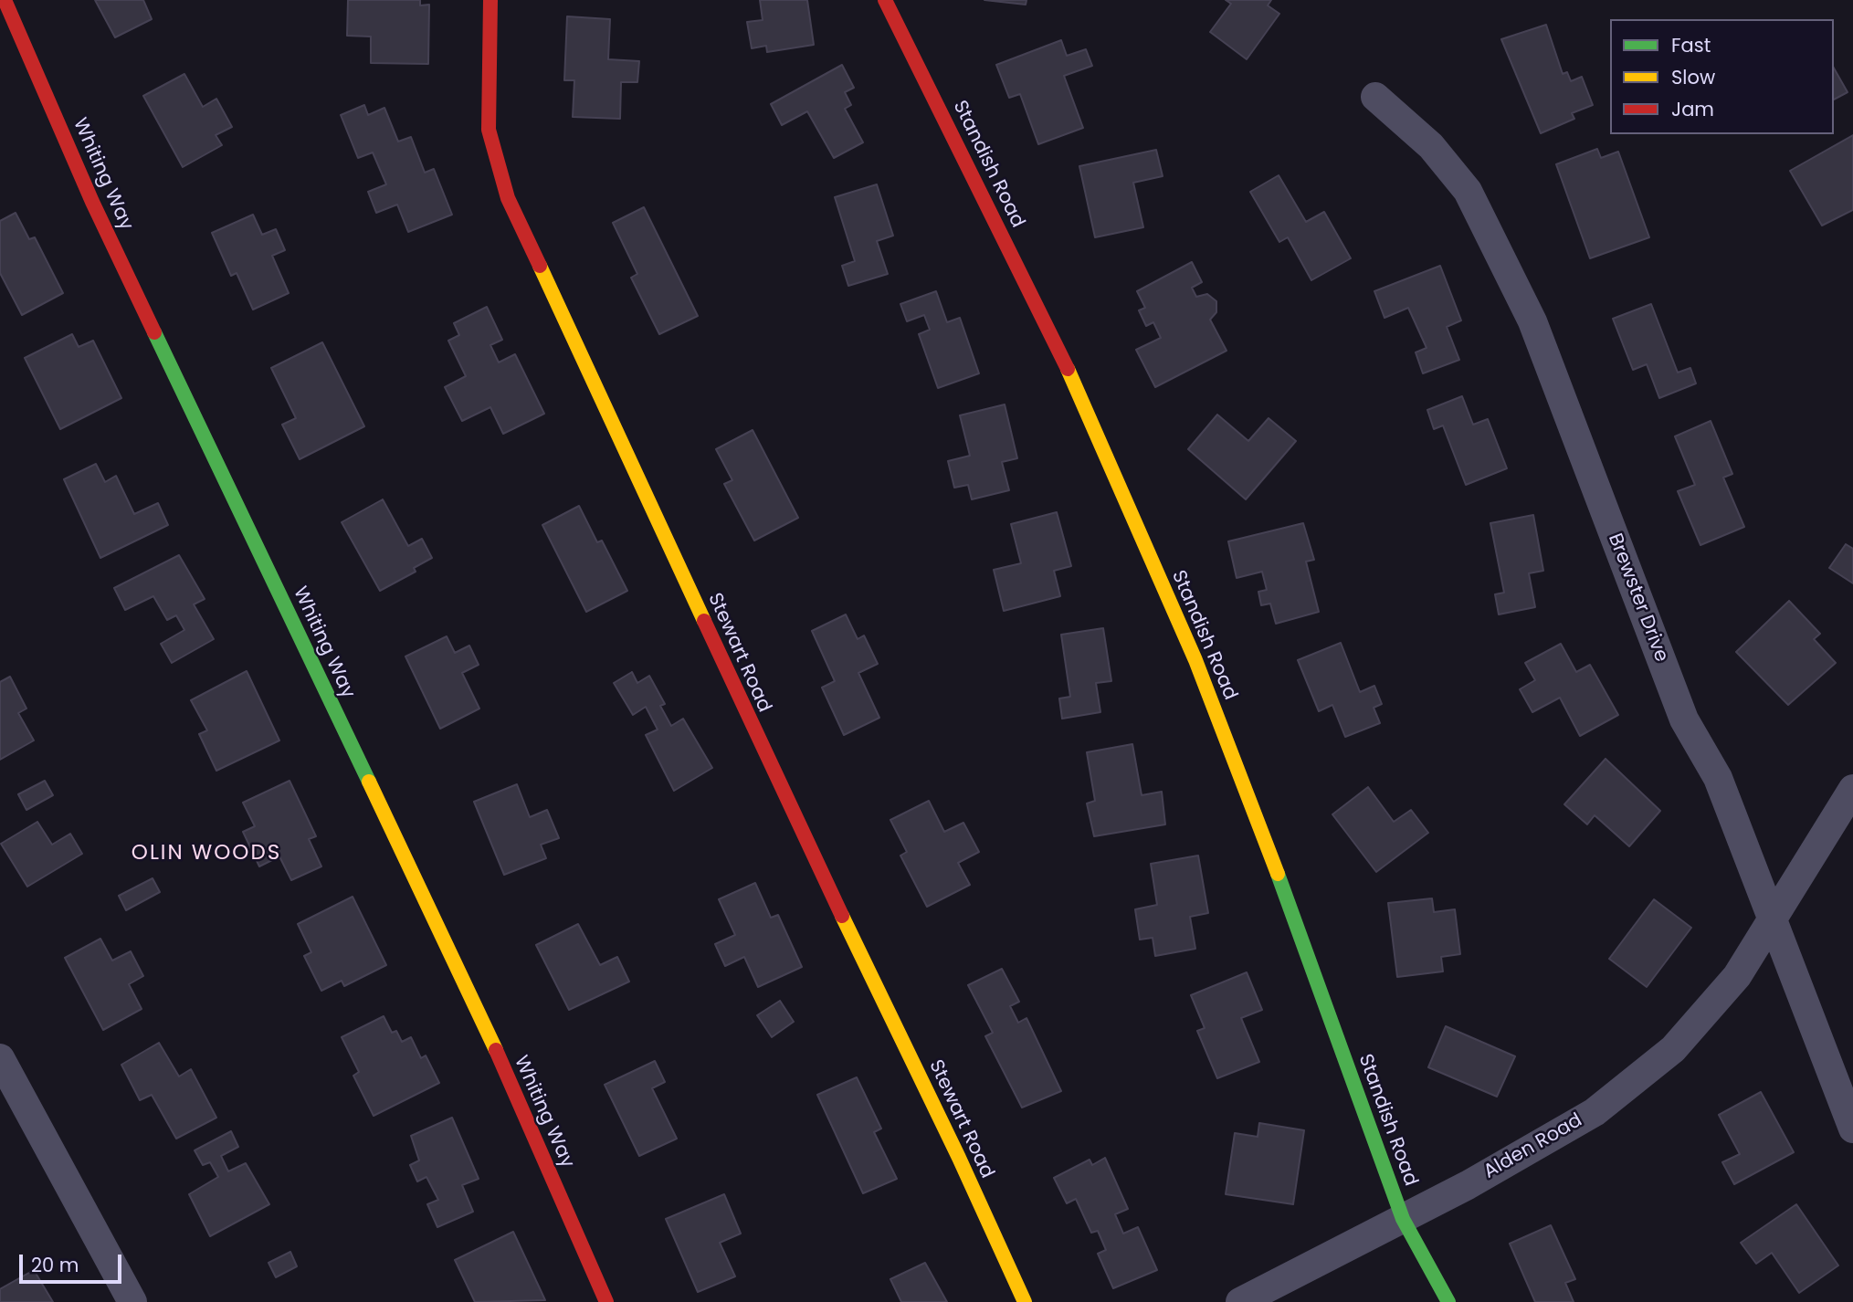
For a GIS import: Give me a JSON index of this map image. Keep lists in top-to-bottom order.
{
  "streets": {
    "street": [
      "Standish Road",
      "Whiting Way",
      "Brewster Drive",
      "Stewart Road",
      "Alden Road"
    ]
  },
  "crossings": [
    ["Standish Road", "Alden Road"],
    ["Brewster Drive", "Alden Road"]
  ],
  "districts": ["OLIN WOODS"],
  "legend": ["Fast", "Slow", "Jam"],
  "scale_bar": "20 m"
}
